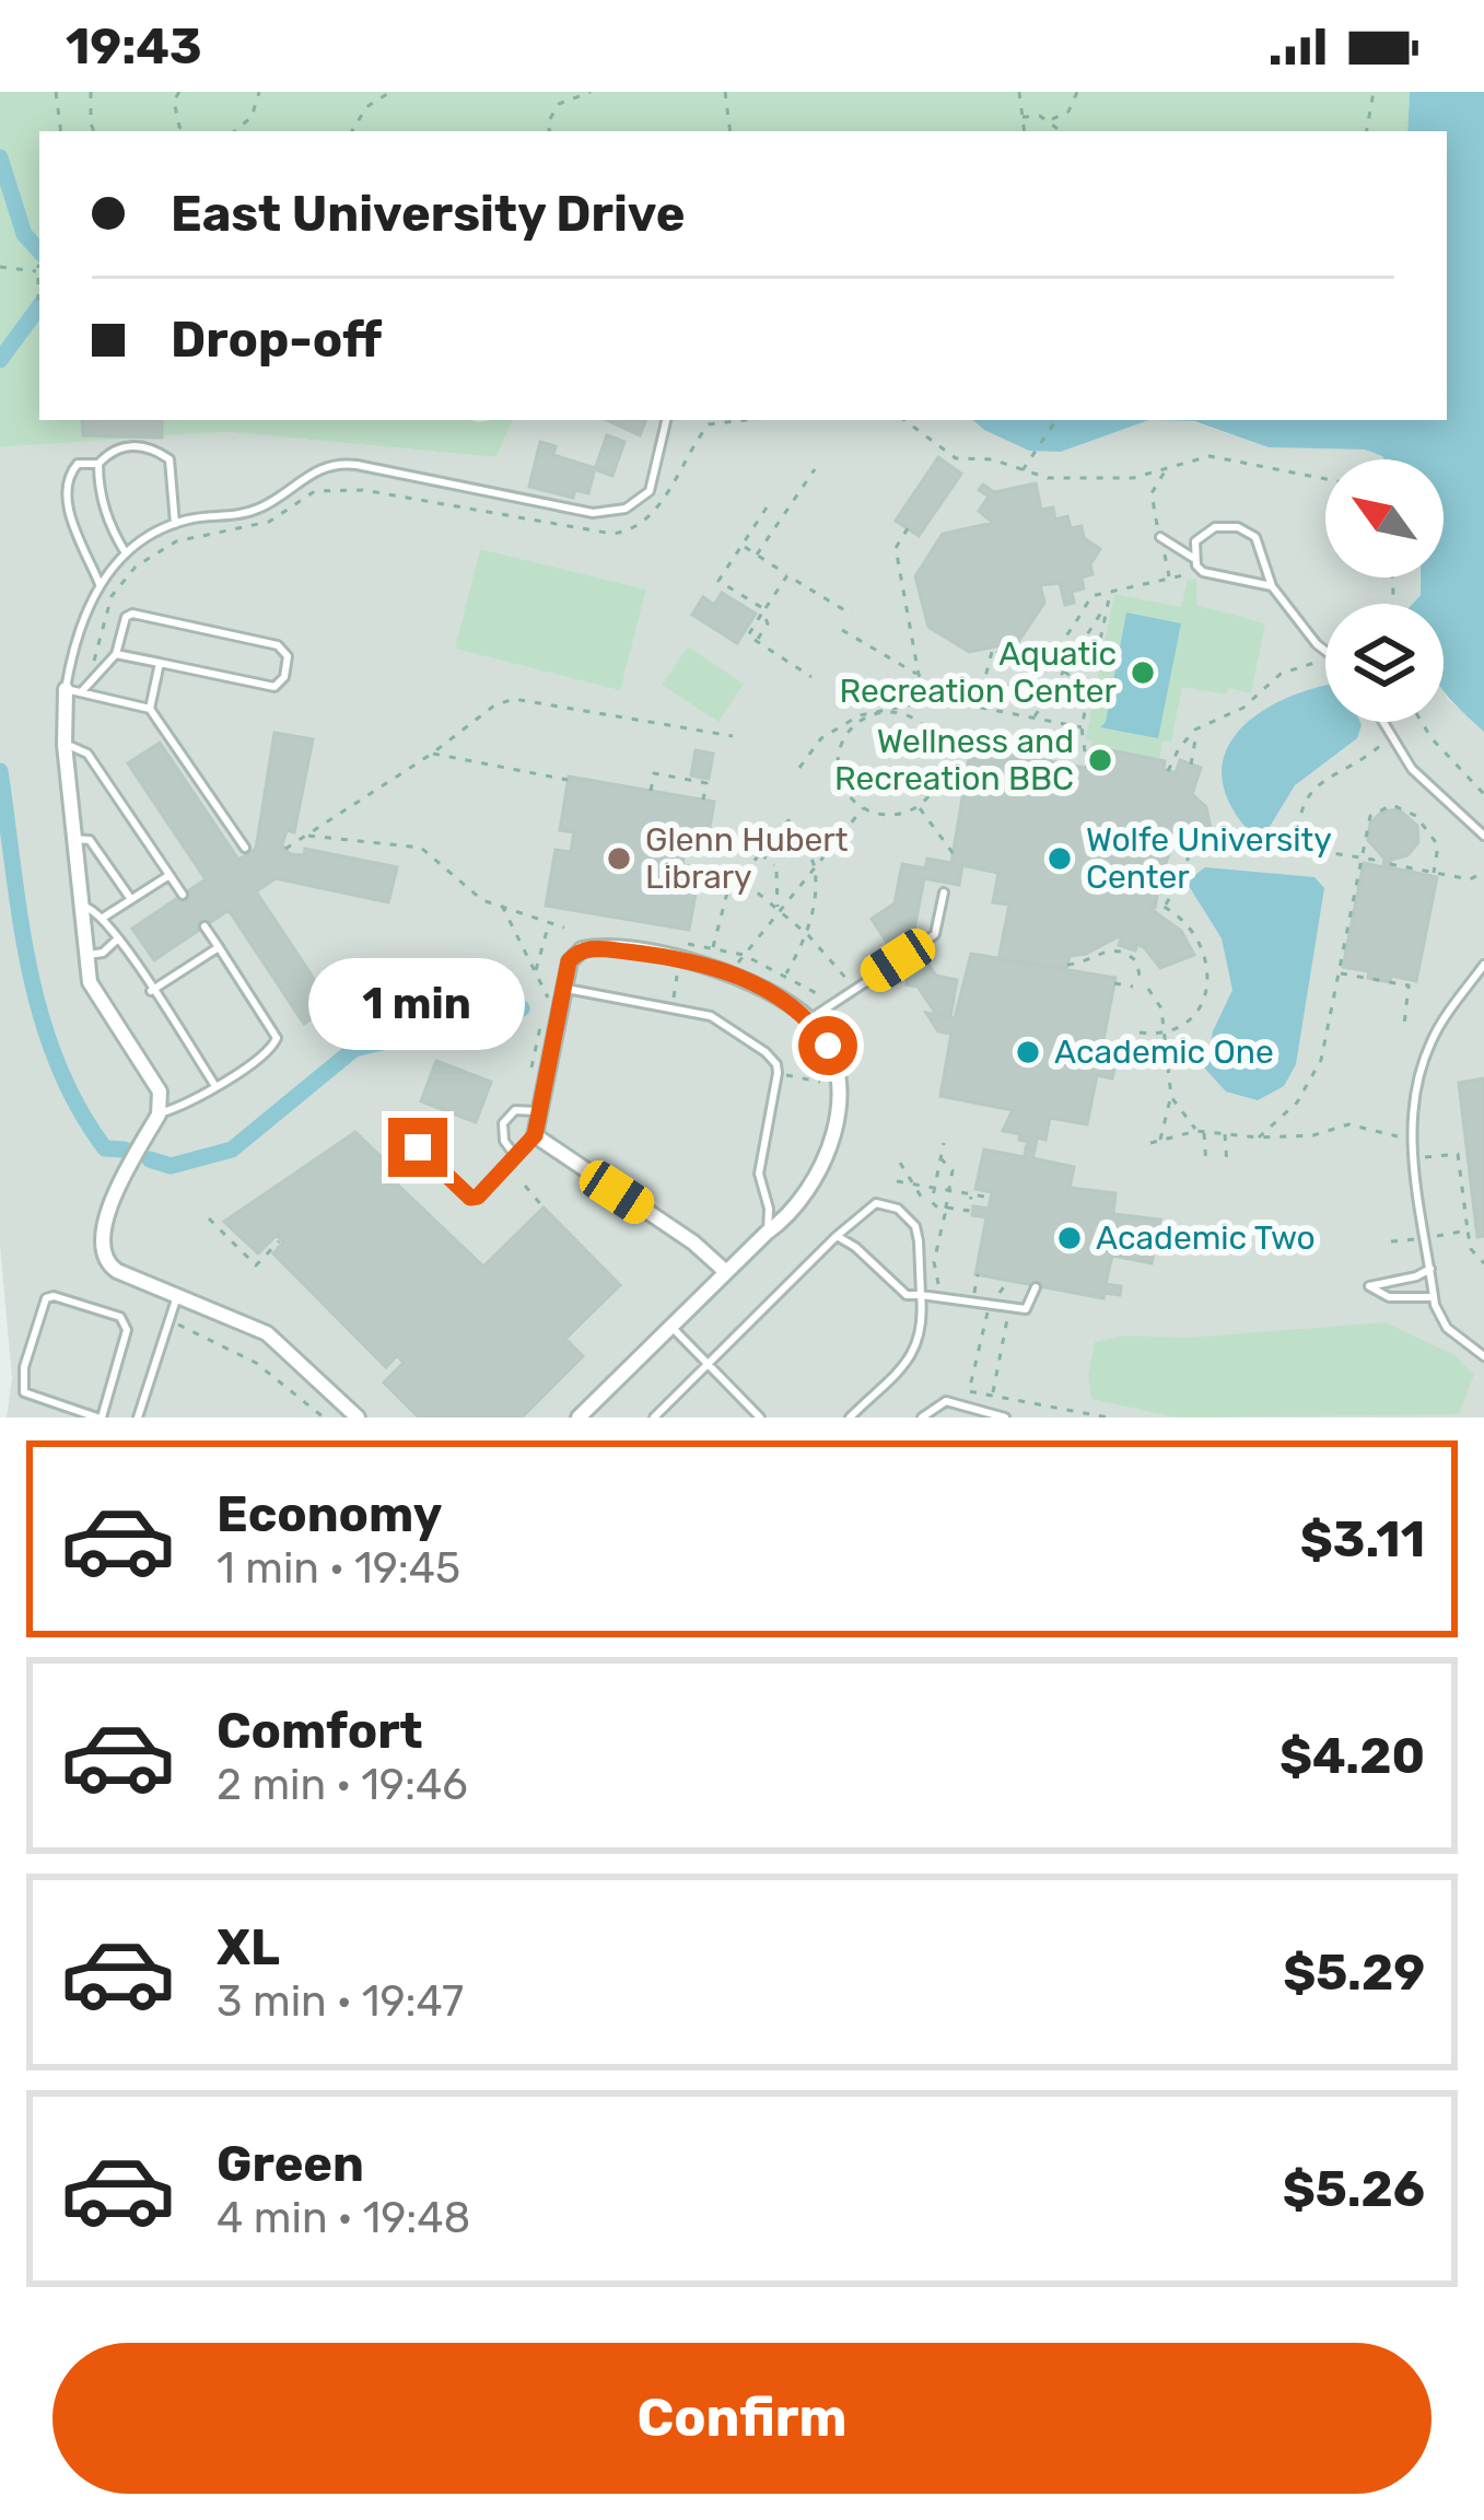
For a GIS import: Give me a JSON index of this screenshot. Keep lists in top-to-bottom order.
{
  "places": [
    "Aquatic Recreation Center",
    "Wellness and Recreation BBC",
    "Glenn Hubert Library",
    "Wolfe University Center",
    "Academic One",
    "Academic Two"
  ],
  "north": "top left",
  "page": {
    "status": "19:43",
    "banner": ["East University Drive", "Drop-off"],
    "bubble": "1 min",
    "list": [
      {
        "name": "Economy",
        "note": "1 min · 19:45",
        "value": "$3.11"
      },
      {
        "name": "Comfort",
        "note": "2 min · 19:46",
        "value": "$4.20"
      },
      {
        "name": "XL",
        "note": "3 min · 19:47",
        "value": "$5.29"
      },
      {
        "name": "Green",
        "note": "4 min · 19:48",
        "value": "$5.26"
      }
    ],
    "buttons": "Confirm"
  }
}
